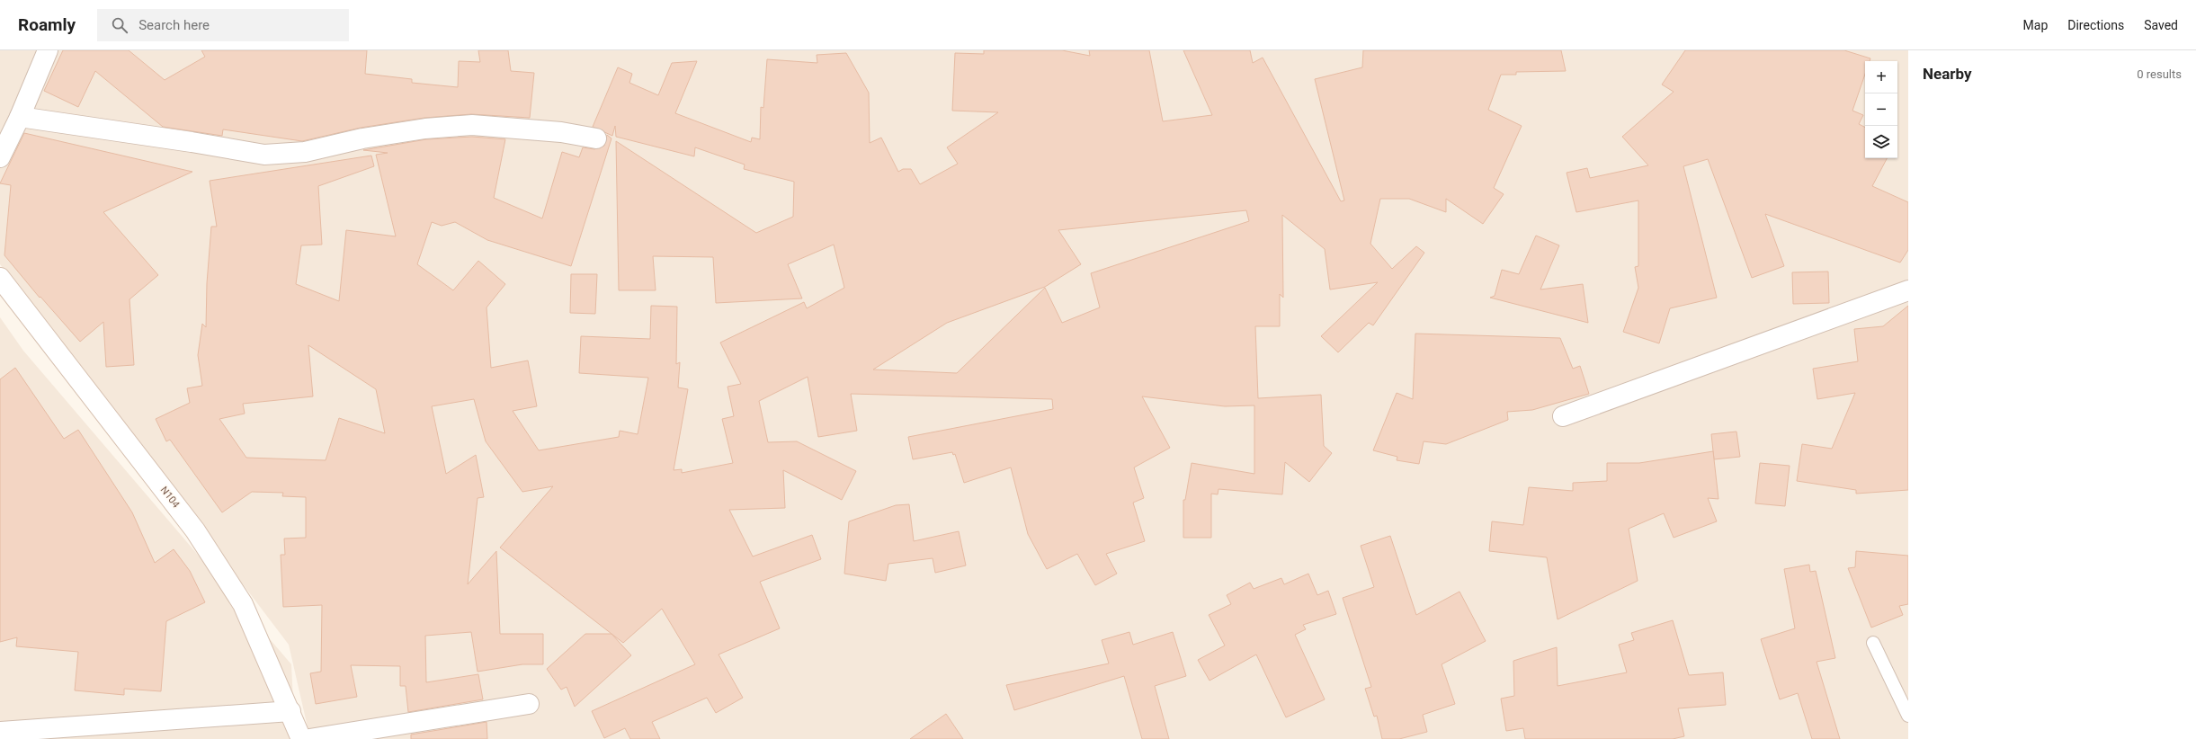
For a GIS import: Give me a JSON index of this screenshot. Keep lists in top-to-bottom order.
{
  "streets": {
    "street": ["N104"]
  },
  "page": {
    "header": "Roamly",
    "search": "Search here",
    "nav": ["Map", "Directions", "Saved"],
    "heading": ["Nearby", "0 results"],
    "map_buttons": ["+", "−"]
  }
}
